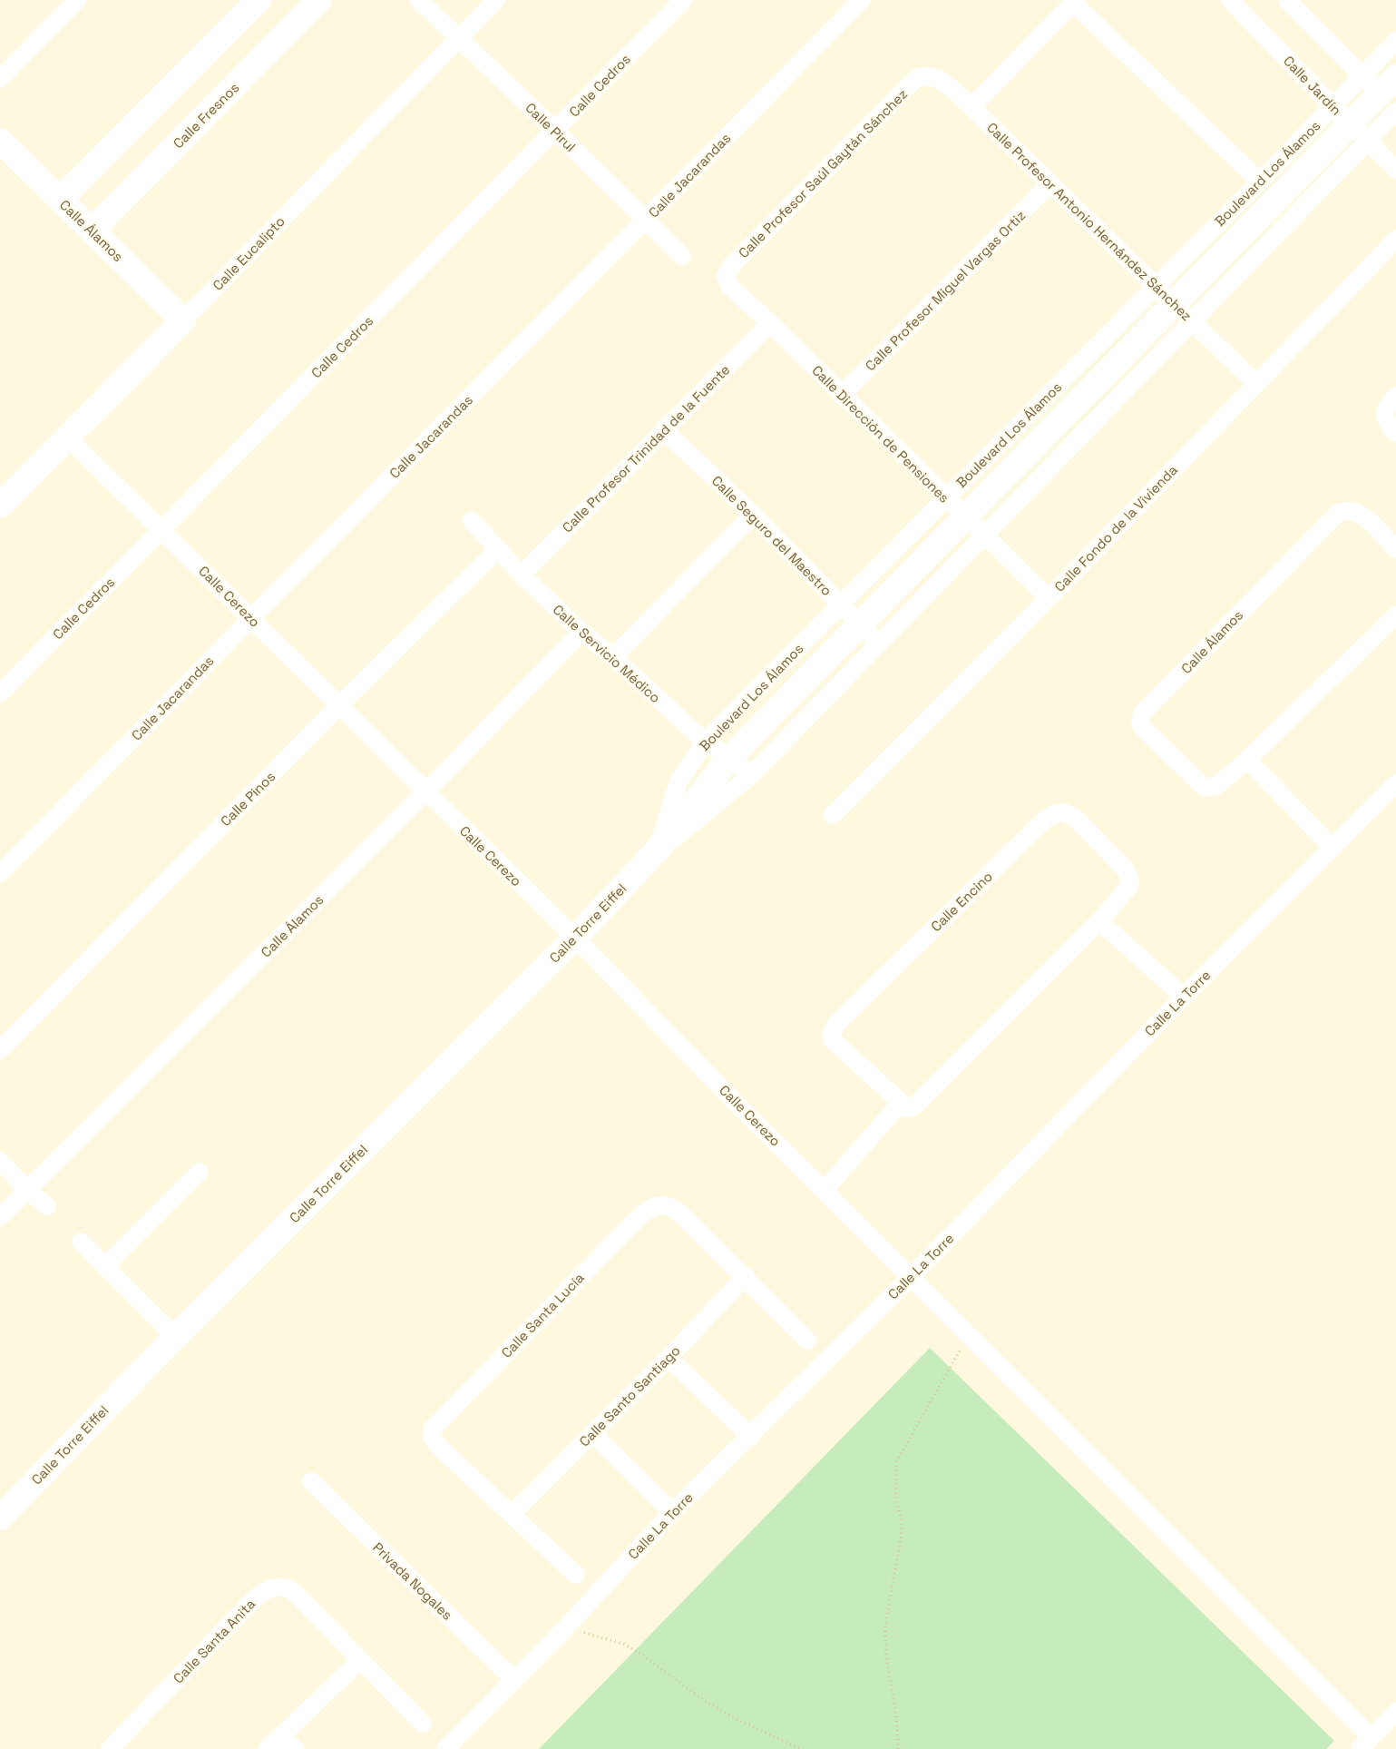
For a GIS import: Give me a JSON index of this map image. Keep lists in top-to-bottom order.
{
  "streets": {
    "street": [
      "Calle Cedros",
      "Calle Jardín",
      "Calle Fresnos",
      "Calle Pirul",
      "Calle Profesor Saúl Gaytán Sánchez",
      "Boulevard Los Álamos",
      "Calle Jacarandas",
      "Calle Profesor Antonio Hernández Sánchez",
      "Calle Álamos",
      "Calle Eucalipto",
      "Calle Profesor Miguel Vargas Ortiz",
      "Calle Dirección de Pensiones",
      "Calle Profesor Trinidad de la Fuente",
      "Calle Fondo de la Vivienda",
      "Calle Seguro del Maestro",
      "Calle Cerezo",
      "Calle Servicio Médico",
      "Calle Pinos",
      "Calle Encino",
      "Calle Torre Eiffel",
      "Calle La Torre",
      "Calle Santa Lucía",
      "Calle Santo Santiago",
      "Privada Nogales",
      "Calle Santa Anita"
    ]
  },
  "crossings": [
    ["Calle Cedros", "Calle Pirul"],
    ["Calle Cedros", "Calle Cerezo"],
    ["Calle Jardín", "Boulevard Los Álamos"],
    ["Calle Fresnos", "Calle Álamos"],
    ["Calle Pirul", "Calle Jacarandas"],
    ["Calle Pirul", "Calle Eucalipto"],
    ["Calle Profesor Saúl Gaytán Sánchez", "Calle Profesor Antonio Hernández Sánchez"],
    ["Calle Profesor Saúl Gaytán Sánchez", "Calle Dirección de Pensiones"],
    ["Boulevard Los Álamos", "Calle Profesor Antonio Hernández Sánchez"],
    ["Boulevard Los Álamos", "Calle Dirección de Pensiones"],
    ["Boulevard Los Álamos", "Calle Seguro del Maestro"],
    ["Boulevard Los Álamos", "Calle Servicio Médico"],
    ["Boulevard Los Álamos", "Calle Torre Eiffel"],
    ["Calle Jacarandas", "Calle Cerezo"],
    ["Calle Profesor Antonio Hernández Sánchez", "Calle Profesor Miguel Vargas Ortiz"],
    ["Calle Profesor Antonio Hernández Sánchez", "Calle Fondo de la Vivienda"],
    ["Calle Álamos", "Calle Eucalipto"],
    ["Calle Álamos", "Calle Cerezo"],
    ["Calle Álamos", "Calle Servicio Médico"],
    ["Calle Eucalipto", "Calle Cerezo"],
    ["Calle Profesor Miguel Vargas Ortiz", "Calle Dirección de Pensiones"],
    ["Calle Dirección de Pensiones", "Calle Profesor Trinidad de la Fuente"],
    ["Calle Dirección de Pensiones", "Calle Fondo de la Vivienda"],
    ["Calle Profesor Trinidad de la Fuente", "Calle Seguro del Maestro"],
    ["Calle Profesor Trinidad de la Fuente", "Calle Servicio Médico"],
    ["Calle Cerezo", "Calle Pinos"],
    ["Calle Cerezo", "Calle Torre Eiffel"],
    ["Calle Cerezo", "Calle La Torre"],
    ["Calle Servicio Médico", "Calle Pinos"],
    ["Calle La Torre", "Privada Nogales"],
    ["Calle Santa Lucía", "Calle Santo Santiago"]
  ]
}
